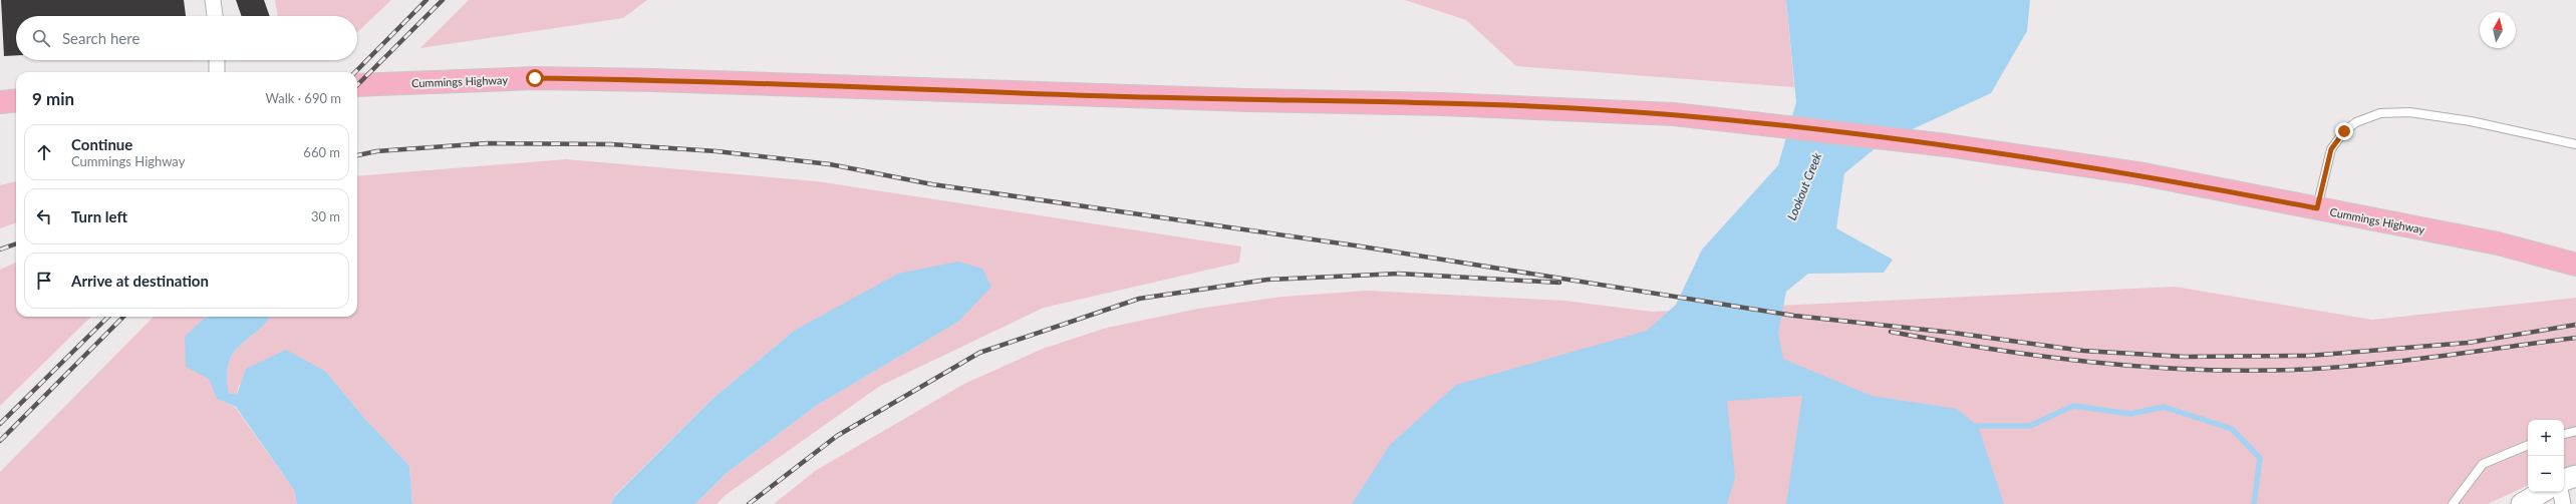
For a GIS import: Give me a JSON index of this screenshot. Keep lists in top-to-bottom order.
{
  "streets": {
    "main road": ["Cummings Highway"]
  },
  "water": ["Lookout Creek"],
  "north": "top",
  "page": {
    "search": "Search here",
    "heading": ["9 min", "Walk · 690 m"],
    "list": [
      ["Continue", "Cummings Highway", "660 m"],
      ["Turn left", "30 m"],
      "Arrive at destination"
    ],
    "map_buttons": ["+", "−"]
  }
}
